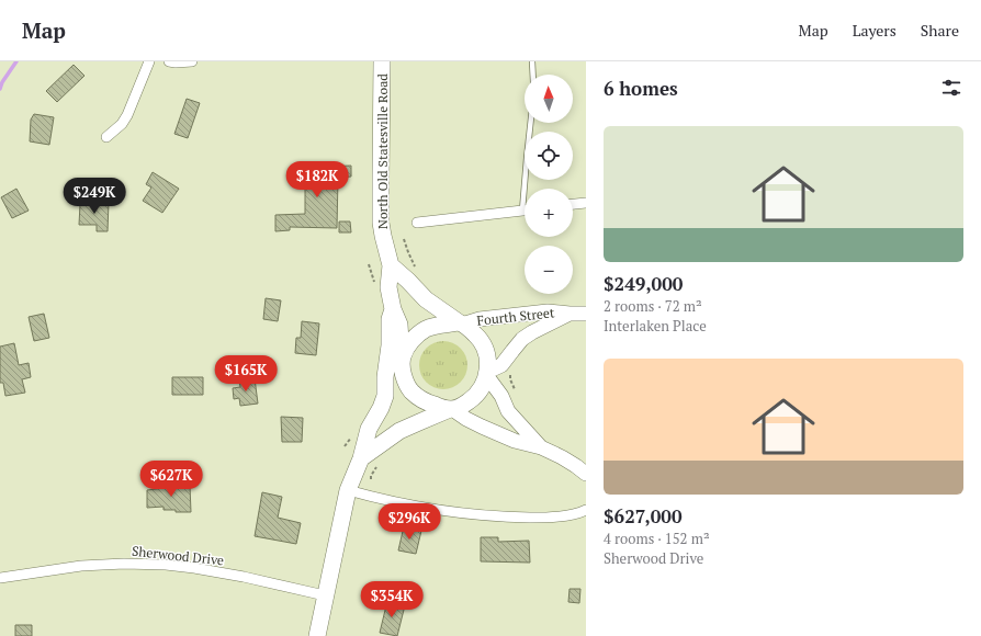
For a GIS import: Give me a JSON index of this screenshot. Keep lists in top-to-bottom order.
{
  "streets": {
    "main road": ["North Old Statesville Road"],
    "street": ["Fourth Street", "Sherwood Drive"]
  },
  "crossings": [
    ["North Old Statesville Road", "Fourth Street"],
    ["North Old Statesville Road", "Sherwood Drive"]
  ],
  "north": "top",
  "page": {
    "header": "Map",
    "nav": ["Map", "Layers", "Share"],
    "heading": "6 homes",
    "map_buttons": ["+", "−"],
    "list": [
      {
        "name": "$249,000",
        "note": "2 rooms · 72 m² · Interlaken Place"
      },
      {
        "name": "$627,000",
        "note": "4 rooms · 152 m² · Sherwood Drive"
      }
    ],
    "price": [
      "$182K",
      "$249K",
      "$165K",
      "$627K",
      "$296K",
      "$354K"
    ]
  }
}
